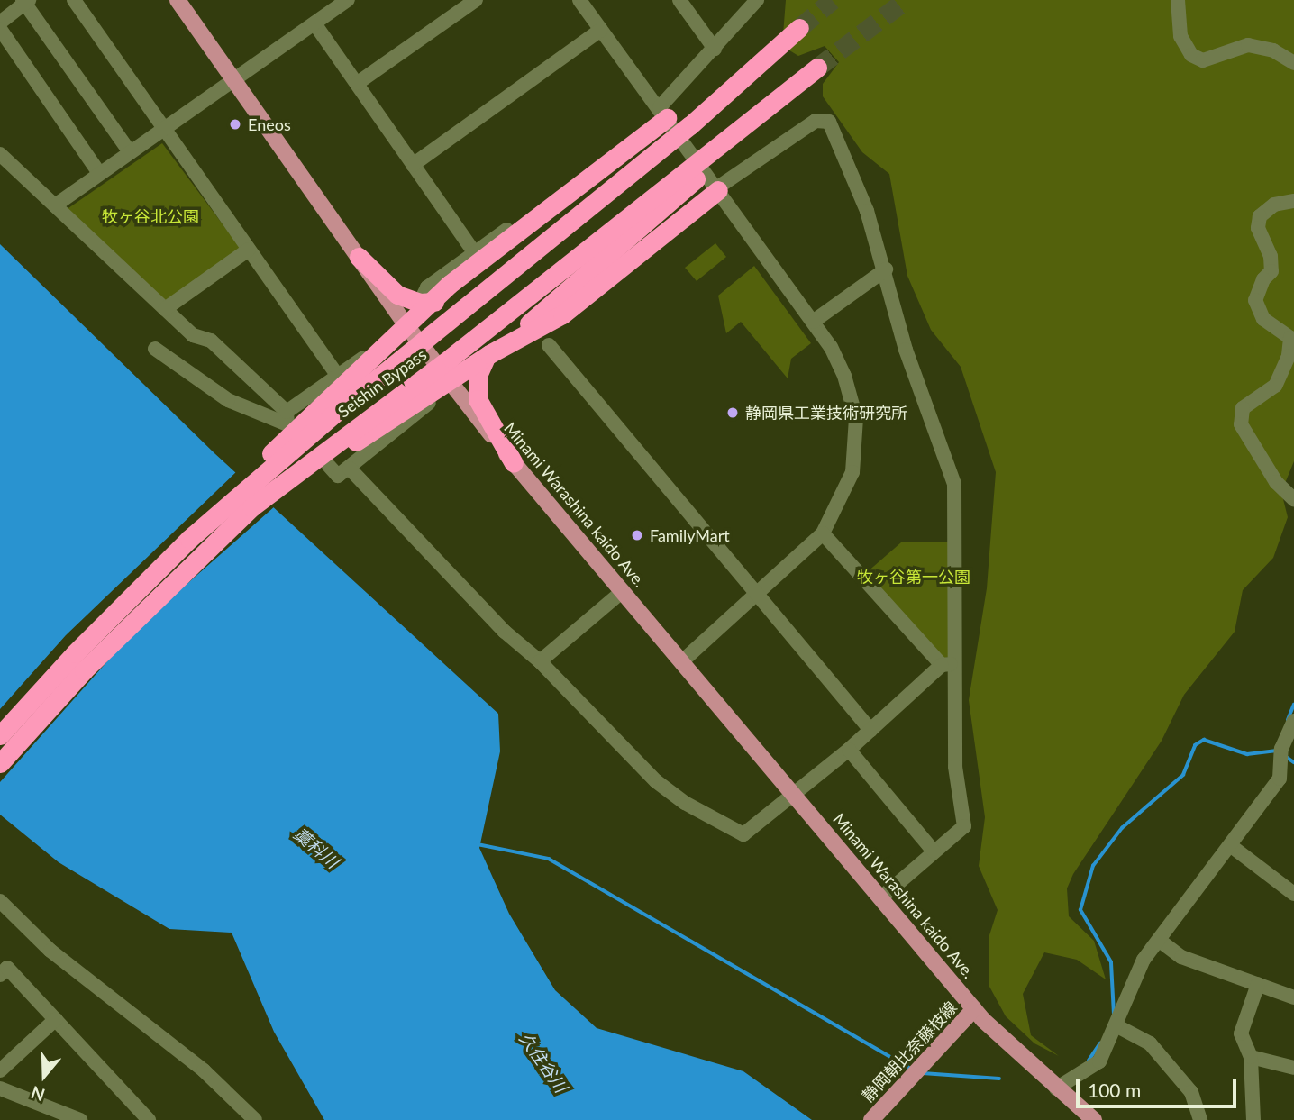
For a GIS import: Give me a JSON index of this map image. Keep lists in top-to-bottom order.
{
  "streets": {
    "highway": ["Seishin Bypass"],
    "main road": ["Minami Warashina kaido Ave.", "静岡朝比奈藤枝線"]
  },
  "crossings": [
    ["Minami Warashina kaido Ave.", "静岡朝比奈藤枝線"]
  ],
  "water": ["藁科川", "久住谷川"],
  "parks": ["牧ヶ谷北公園", "牧ヶ谷第一公園"],
  "places": ["Eneos", "静岡県工業技術研究所", "FamilyMart"],
  "scale_bar": "100 m",
  "north": "bottom"
}
